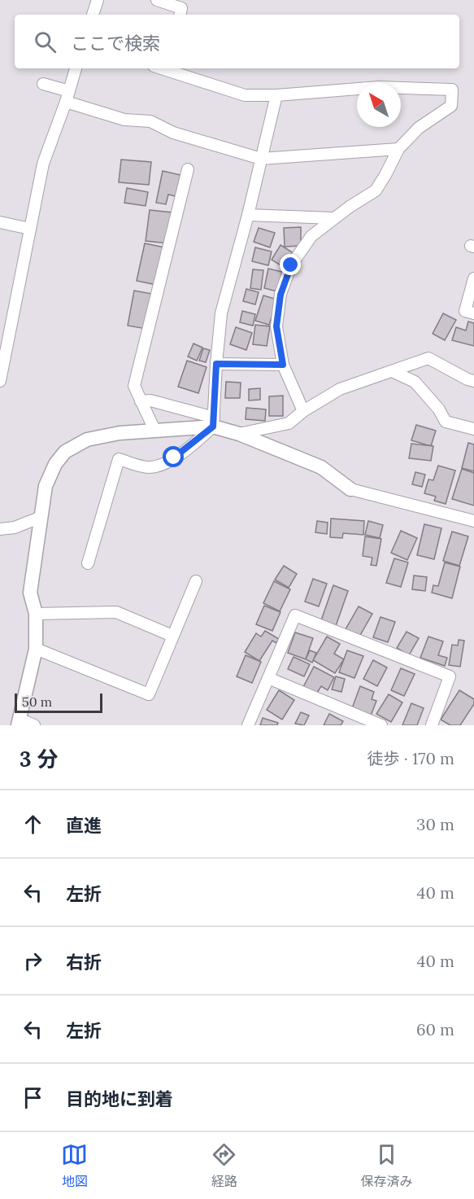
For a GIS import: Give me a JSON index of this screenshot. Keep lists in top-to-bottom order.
{
  "scale_bar": "50 m",
  "north": "top left",
  "page": {
    "search": "ここで検索",
    "scale": "50 m",
    "heading": ["3 分", "徒歩 · 170 m"],
    "list": [
      ["直進", "30 m"],
      ["左折", "40 m"],
      ["右折", "40 m"],
      ["左折", "60 m"],
      "目的地に到着"
    ],
    "nav": ["地図", "経路", "保存済み"]
  }
}
